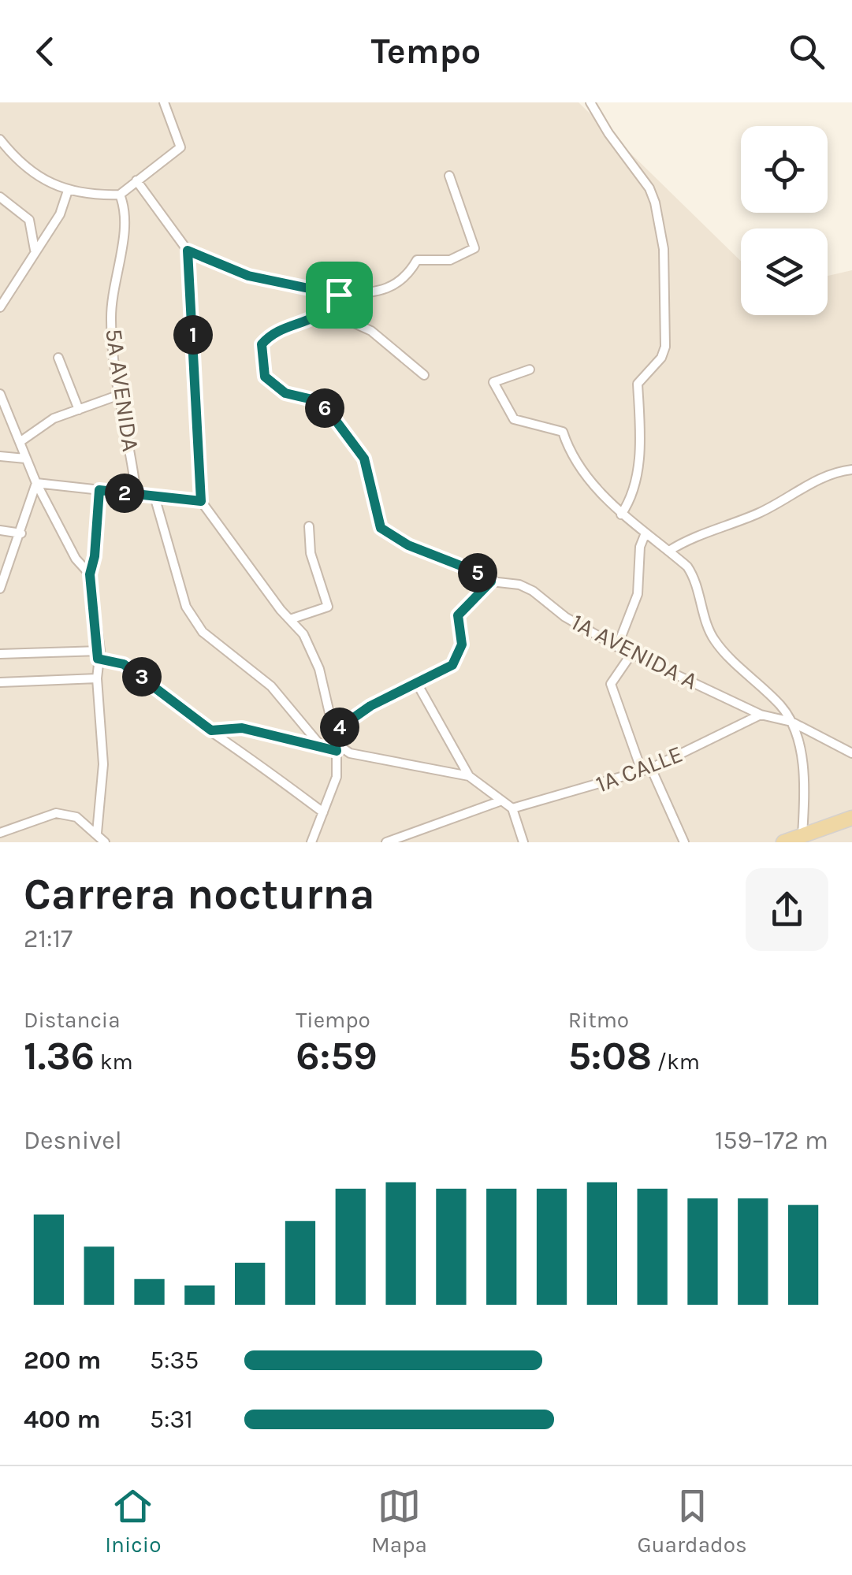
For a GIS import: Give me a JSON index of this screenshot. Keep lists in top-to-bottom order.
{
  "streets": {
    "street": ["5A AVENIDA", "1A AVENIDA A", "1A CALLE"]
  },
  "crossings": [
    ["1A AVENIDA A", "1A CALLE"]
  ],
  "page": {
    "header": "Tempo",
    "pins": [
      "1",
      "6",
      "2",
      "5",
      "3",
      "4"
    ],
    "heading": ["Carrera nocturna", "21:17"],
    "stats": [
      ["Distancia", "1.36 km"],
      ["Tiempo", "6:59"],
      ["Ritmo", "5:08 /km"]
    ],
    "chart": ["Desnivel", "159–172 m"],
    "list": [
      {
        "name": "200 m",
        "note": "5:35"
      },
      {
        "name": "400 m",
        "note": "5:31"
      }
    ],
    "tabs": ["Inicio", "Mapa", "Guardados"]
  }
}
